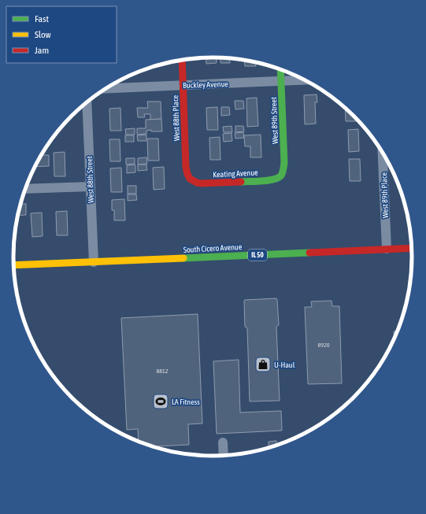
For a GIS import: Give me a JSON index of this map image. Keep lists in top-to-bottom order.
{
  "streets": {
    "main road": [
      "West 88th Place",
      "West 89th Street",
      "Keating Avenue",
      "South Cicero Avenue",
      "IL 50"
    ],
    "street": ["Buckley Avenue", "West 88th Street", "West 89th Place"]
  },
  "crossings": [
    ["Buckley Avenue", "West 88th Place"],
    ["Buckley Avenue", "West 89th Street"],
    ["West 88th Place", "Keating Avenue"],
    ["West 89th Street", "Keating Avenue"],
    ["West 88th Street", "South Cicero Avenue"],
    ["West 89th Place", "South Cicero Avenue"]
  ],
  "places": {
    "shop": ["U-Haul"],
    "sports": ["LA Fitness"]
  },
  "house_numbers": ["8920", "8812"],
  "legend": ["Fast", "Slow", "Jam"]
}
